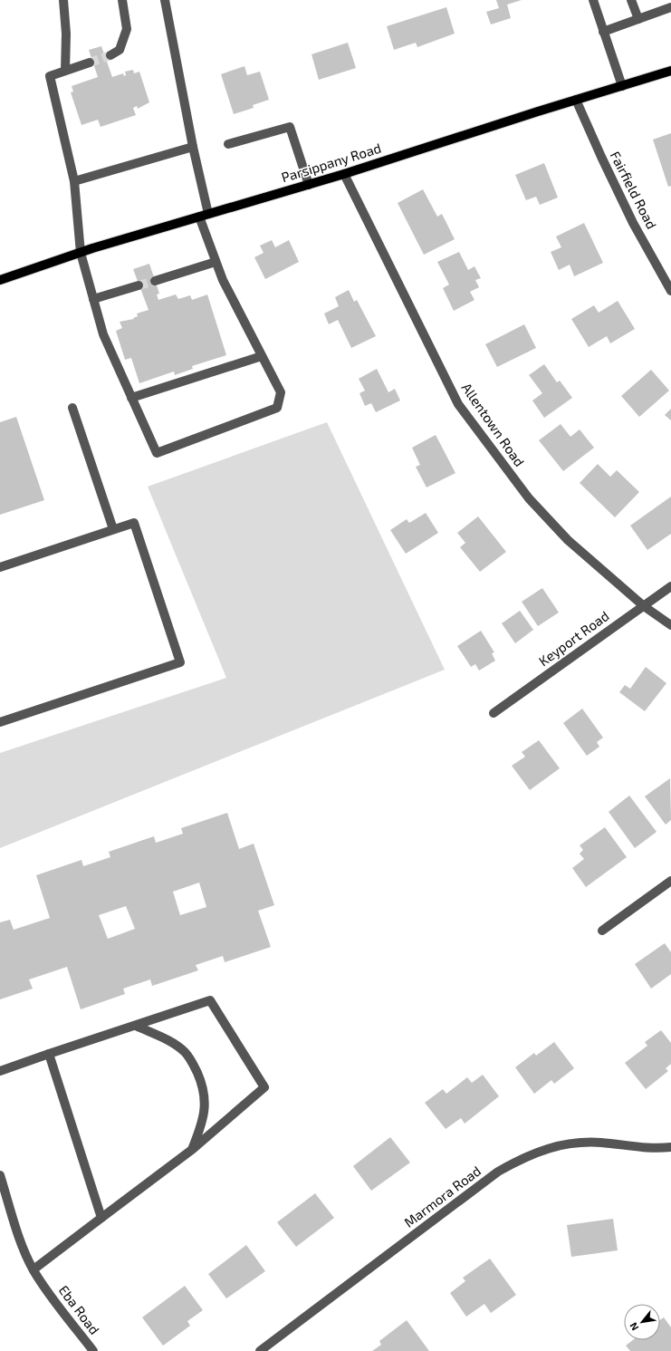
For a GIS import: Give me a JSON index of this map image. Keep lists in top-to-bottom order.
{
  "streets": {
    "main road": ["Parsippany Road"],
    "street": [
      "Fairfield Road",
      "Allentown Road",
      "Keyport Road",
      "Marmora Road",
      "Eba Road"
    ]
  },
  "crossings": [
    ["Parsippany Road", "Fairfield Road"],
    ["Parsippany Road", "Allentown Road"],
    ["Allentown Road", "Keyport Road"]
  ],
  "north": "bottom left"
}
